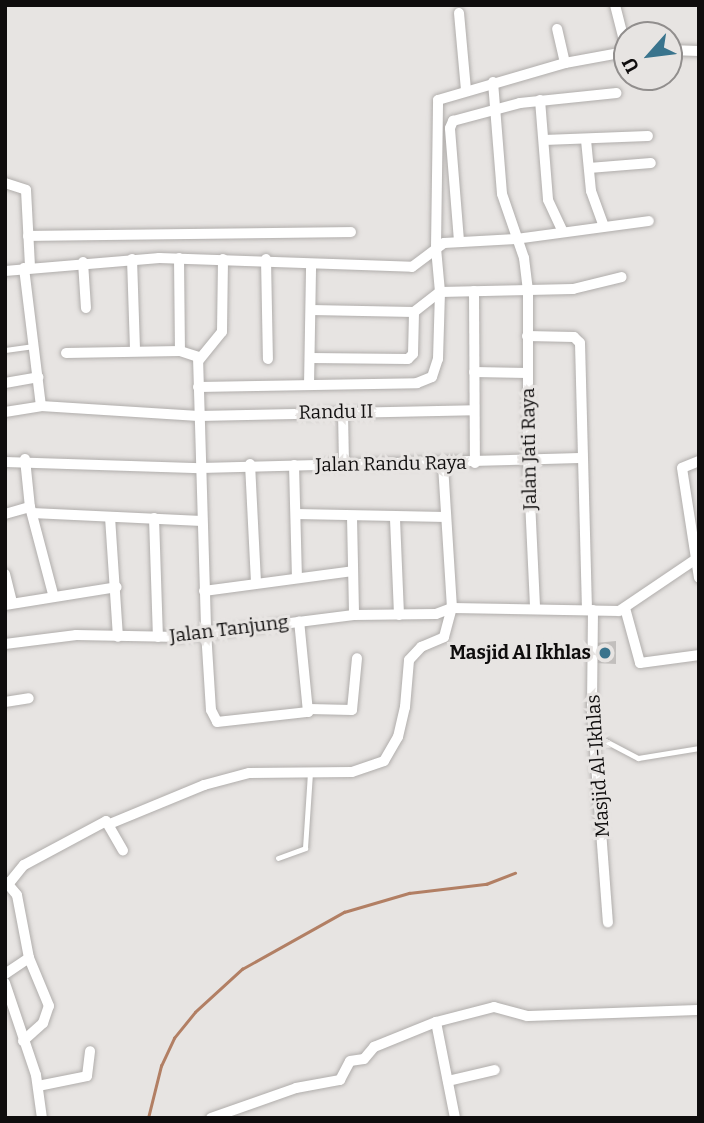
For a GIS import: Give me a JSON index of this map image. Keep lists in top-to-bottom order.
{
  "streets": {
    "street": [
      "Randu II",
      "Jalan Jati Raya",
      "Jalan Randu Raya",
      "Jalan Tanjung",
      "Masjid Al-Ikhlas"
    ]
  },
  "crossings": [
    ["Jalan Jati Raya", "Jalan Randu Raya"],
    ["Jalan Jati Raya", "Jalan Tanjung"],
    ["Jalan Jati Raya", "Masjid Al-Ikhlas"],
    ["Jalan Randu Raya", "Masjid Al-Ikhlas"],
    ["Jalan Tanjung", "Masjid Al-Ikhlas"]
  ],
  "places": ["Masjid Al Ikhlas"],
  "north": "bottom left"
}
